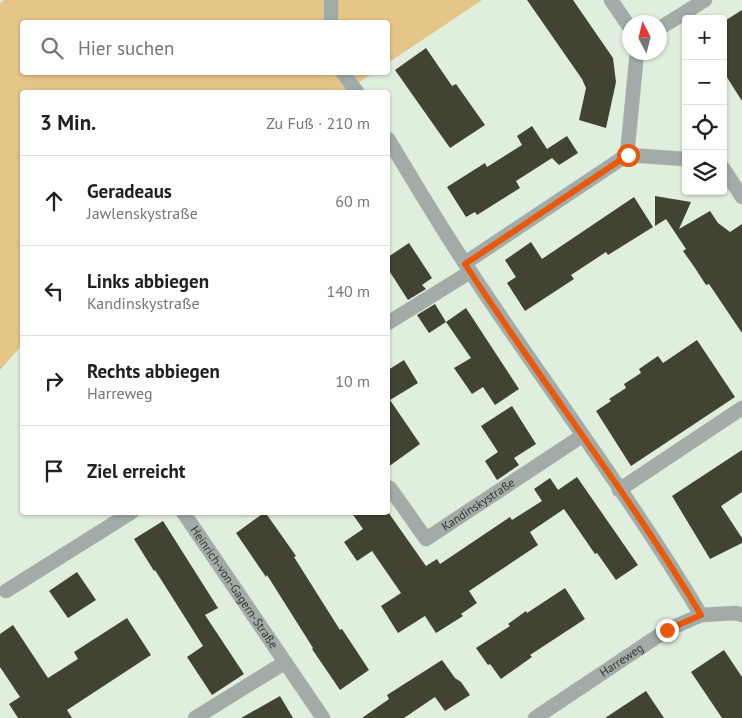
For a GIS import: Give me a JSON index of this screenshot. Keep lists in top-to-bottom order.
{
  "streets": {
    "street": ["Kandinskystraße", "Heinrich-von-Gagern-Straße", "Harreweg"]
  },
  "north": "top",
  "page": {
    "map_buttons": ["+", "−"],
    "search": "Hier suchen",
    "heading": ["3 Min.", "Zu Fuß · 210 m"],
    "list": [
      ["Geradeaus", "Jawlenskystraße", "60 m"],
      ["Links abbiegen", "Kandinskystraße", "140 m"],
      ["Rechts abbiegen", "Harreweg", "10 m"],
      "Ziel erreicht"
    ]
  }
}
